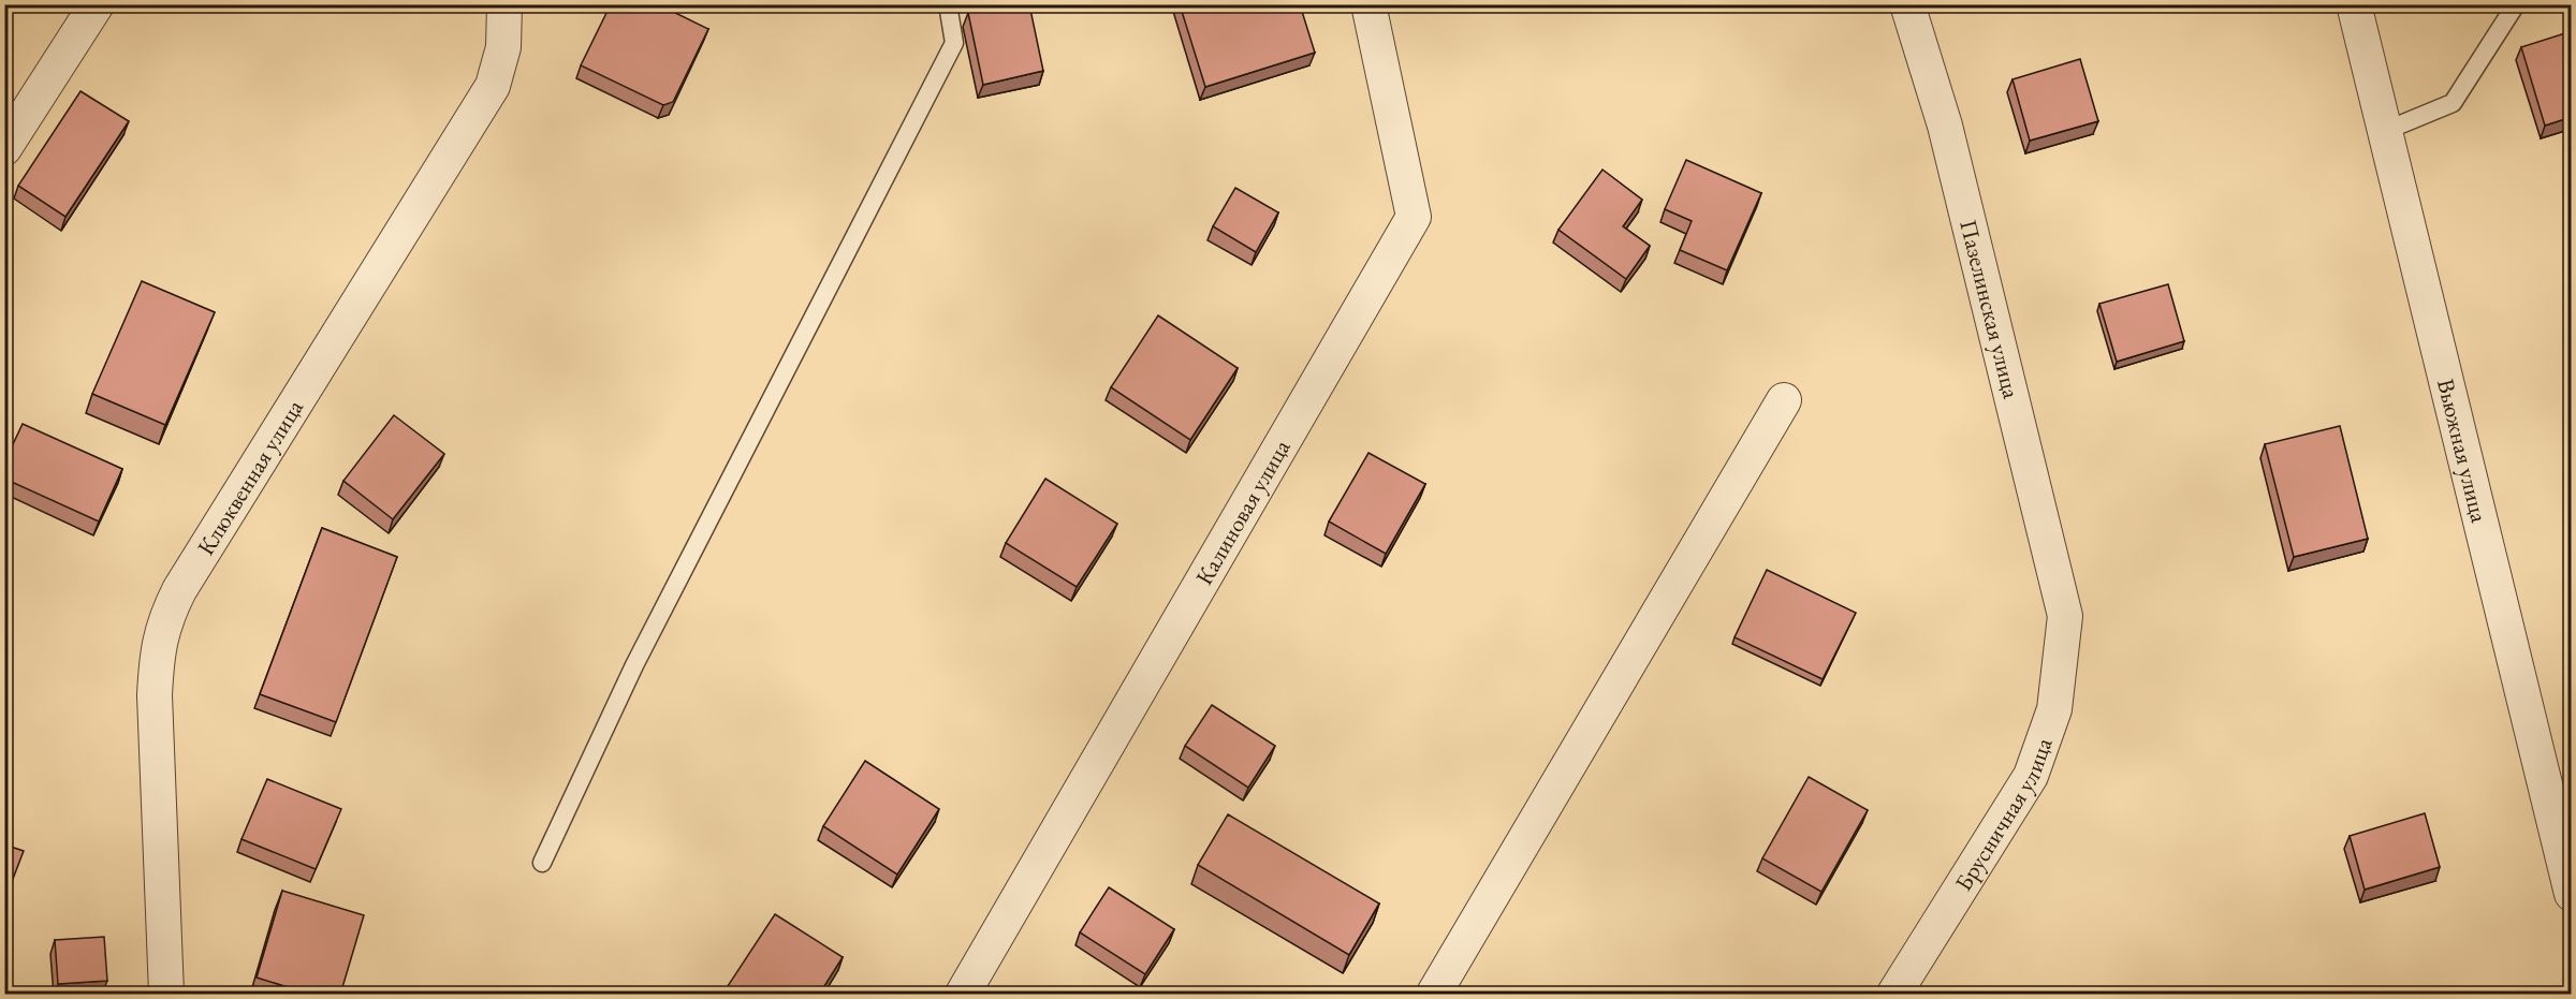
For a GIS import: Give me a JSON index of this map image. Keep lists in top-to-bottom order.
{
  "streets": {
    "street": [
      "Пазелинская улица",
      "Вьюжная улица",
      "Клюквенная улица",
      "Калиновая улица",
      "Брусничная улица"
    ]
  },
  "crossings": [
    ["Пазелинская улица", "Брусничная улица"]
  ]
}
